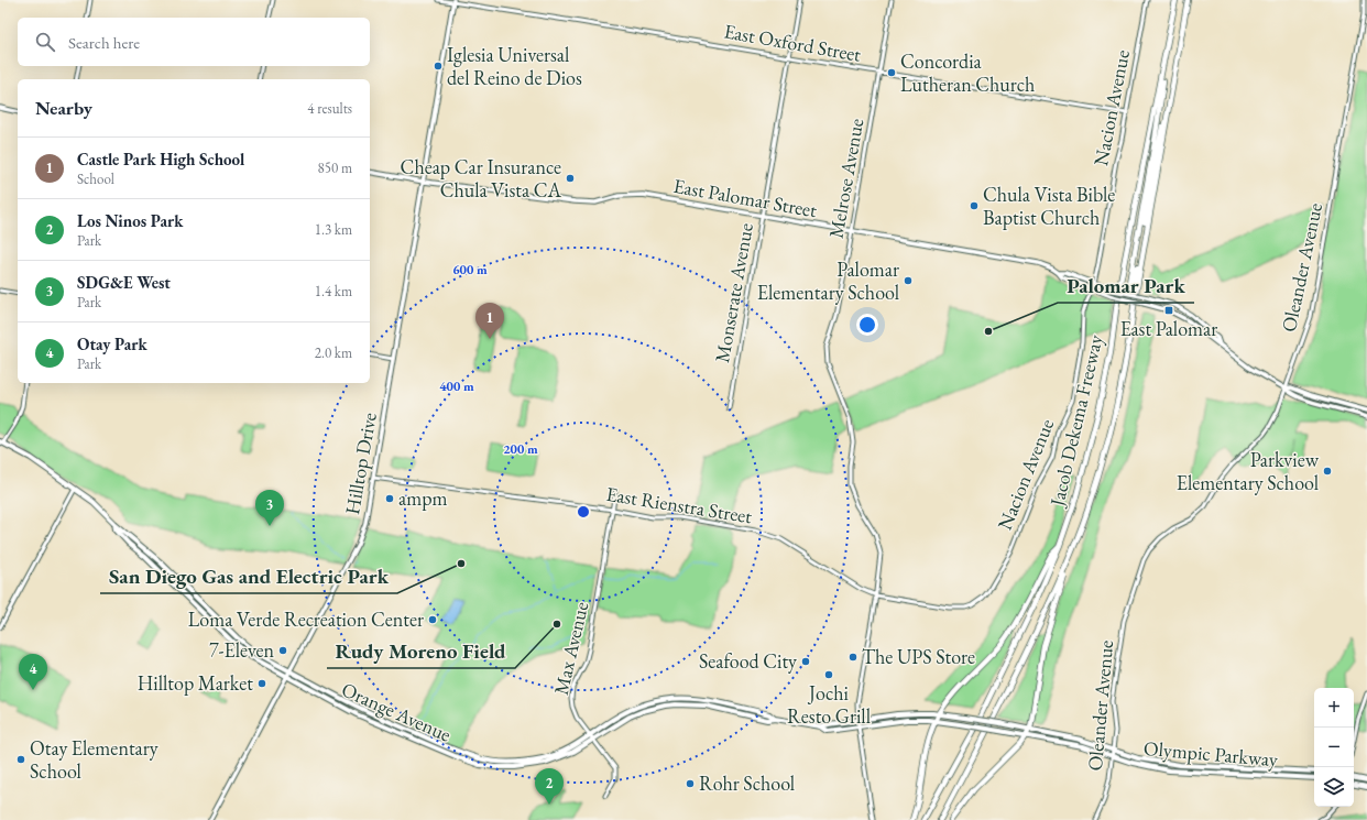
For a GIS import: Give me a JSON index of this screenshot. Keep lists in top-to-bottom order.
{
  "streets": {
    "highway": ["Jacob Dekema Freeway"],
    "main road": [
      "East Palomar Street",
      "Hilltop Drive",
      "Orange Avenue",
      "Olympic Parkway"
    ],
    "street": [
      "East Oxford Street",
      "Nacion Avenue",
      "Melrose Avenue",
      "Oleander Avenue",
      "Monserate Avenue",
      "East Rienstra Street",
      "Max Avenue"
    ]
  },
  "crossings": [
    ["East Oxford Street", "Nacion Avenue"],
    ["East Oxford Street", "Melrose Avenue"],
    ["East Oxford Street", "Monserate Avenue"],
    ["East Oxford Street", "Hilltop Drive"],
    ["Nacion Avenue", "East Palomar Street"],
    ["Nacion Avenue", "East Rienstra Street"],
    ["Melrose Avenue", "East Palomar Street"],
    ["Melrose Avenue", "East Rienstra Street"],
    ["Melrose Avenue", "Orange Avenue"],
    ["East Palomar Street", "Oleander Avenue"],
    ["East Palomar Street", "Monserate Avenue"],
    ["East Palomar Street", "Hilltop Drive"],
    ["Oleander Avenue", "Olympic Parkway"],
    ["Hilltop Drive", "East Rienstra Street"],
    ["Hilltop Drive", "Orange Avenue"],
    ["East Rienstra Street", "Max Avenue"],
    ["Max Avenue", "Orange Avenue"],
    ["Orange Avenue", "Olympic Parkway"]
  ],
  "places": {
    "other": [
      "Iglesia Universal del Reino de Dios",
      "Concordia Lutheran Church",
      "Cheap Car Insurance Chula Vista CA",
      "Chula Vista Bible Baptist Church",
      "Palomar Elementary School",
      "Palomar Park",
      "Parkview Elementary School",
      "ampm",
      "San Diego Gas and Electric Park",
      "Loma Verde Recreation Center",
      "Rudy Moreno Field",
      "7-Eleven",
      "The UPS Store",
      "Seafood City",
      "Jochi Resto Grill",
      "Hilltop Market",
      "Otay Elementary School",
      "Rohr School"
    ],
    "transit": ["East Palomar"]
  },
  "page": {
    "search": "Search here",
    "heading": ["Nearby", "4 results"],
    "list": [
      {
        "mark": "1",
        "name": "Castle Park High School",
        "note": "School",
        "value": "850 m"
      },
      {
        "mark": "2",
        "name": "Los Ninos Park",
        "note": "Park",
        "value": "1.3 km"
      },
      {
        "mark": "3",
        "name": "SDG&E West",
        "note": "Park",
        "value": "1.4 km"
      },
      {
        "mark": "4",
        "name": "Otay Park",
        "note": "Park",
        "value": "2.0 km"
      }
    ],
    "pins": [
      "1",
      "3",
      "4",
      "2"
    ],
    "map_buttons": ["+", "−"]
  },
  "rings": ["600 m", "400 m", "200 m"]
}
